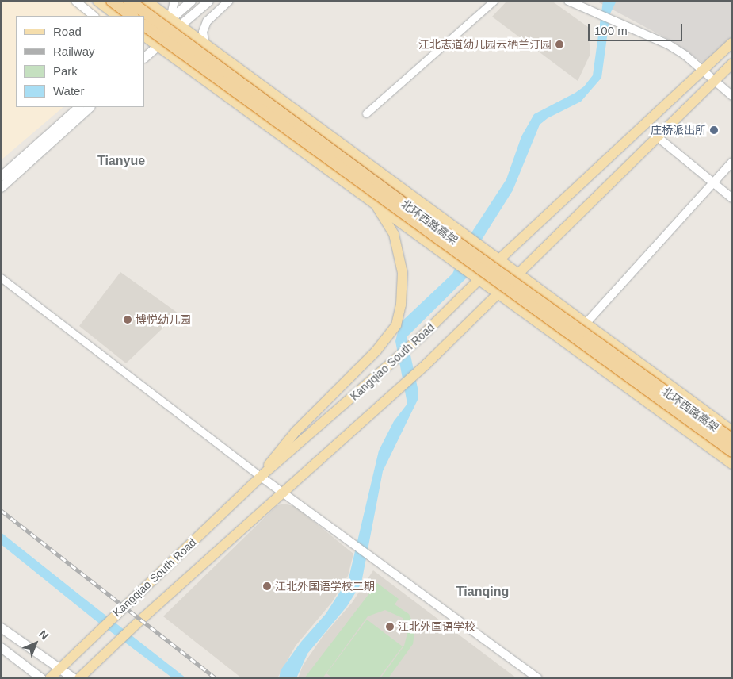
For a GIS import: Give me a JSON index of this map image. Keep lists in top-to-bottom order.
{
  "streets": {
    "highway": ["北环西路高架"],
    "main road": ["Kangqiao South Road"]
  },
  "districts": ["Tianyue", "Tianqing"],
  "places": [
    "江北志道幼儿园云栖兰汀园",
    "庄桥派出所",
    "博悦幼儿园",
    "江北外国语学校二期",
    "江北外国语学校"
  ],
  "legend": [
    "Road",
    "Railway",
    "Park",
    "Water"
  ],
  "scale_bar": "100 m",
  "north": "top right"
}
